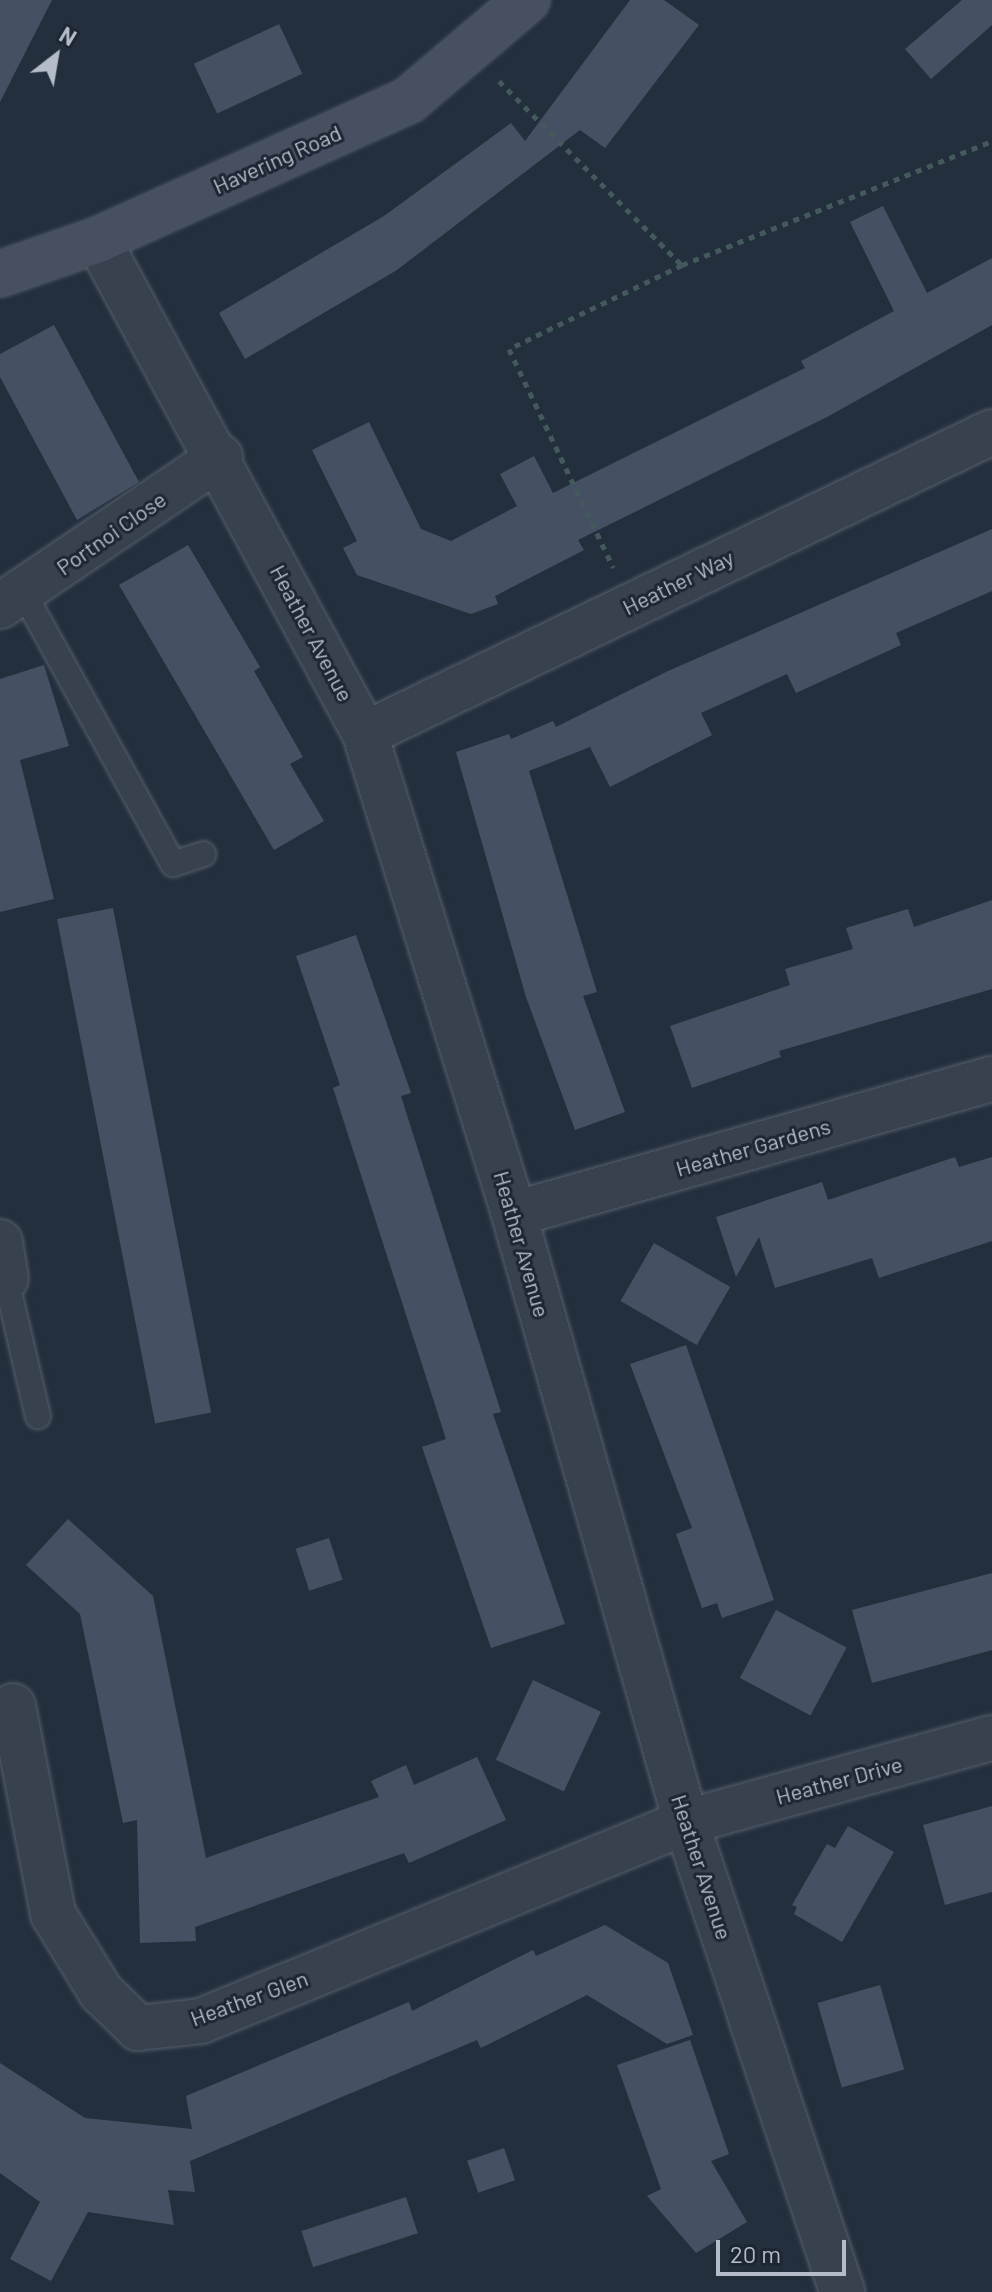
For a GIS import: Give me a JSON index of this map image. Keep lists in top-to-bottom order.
{
  "streets": {
    "main road": ["Havering Road"],
    "street": [
      "Portnoi Close",
      "Heather Way",
      "Heather Avenue",
      "Heather Gardens",
      "Heather Drive",
      "Heather Glen"
    ]
  },
  "crossings": [
    ["Havering Road", "Heather Avenue"],
    ["Portnoi Close", "Heather Avenue"],
    ["Heather Way", "Heather Avenue"],
    ["Heather Avenue", "Heather Gardens"],
    ["Heather Avenue", "Heather Drive"],
    ["Heather Avenue", "Heather Glen"],
    ["Heather Drive", "Heather Glen"]
  ],
  "scale_bar": "20 m",
  "north": "top right"
}
